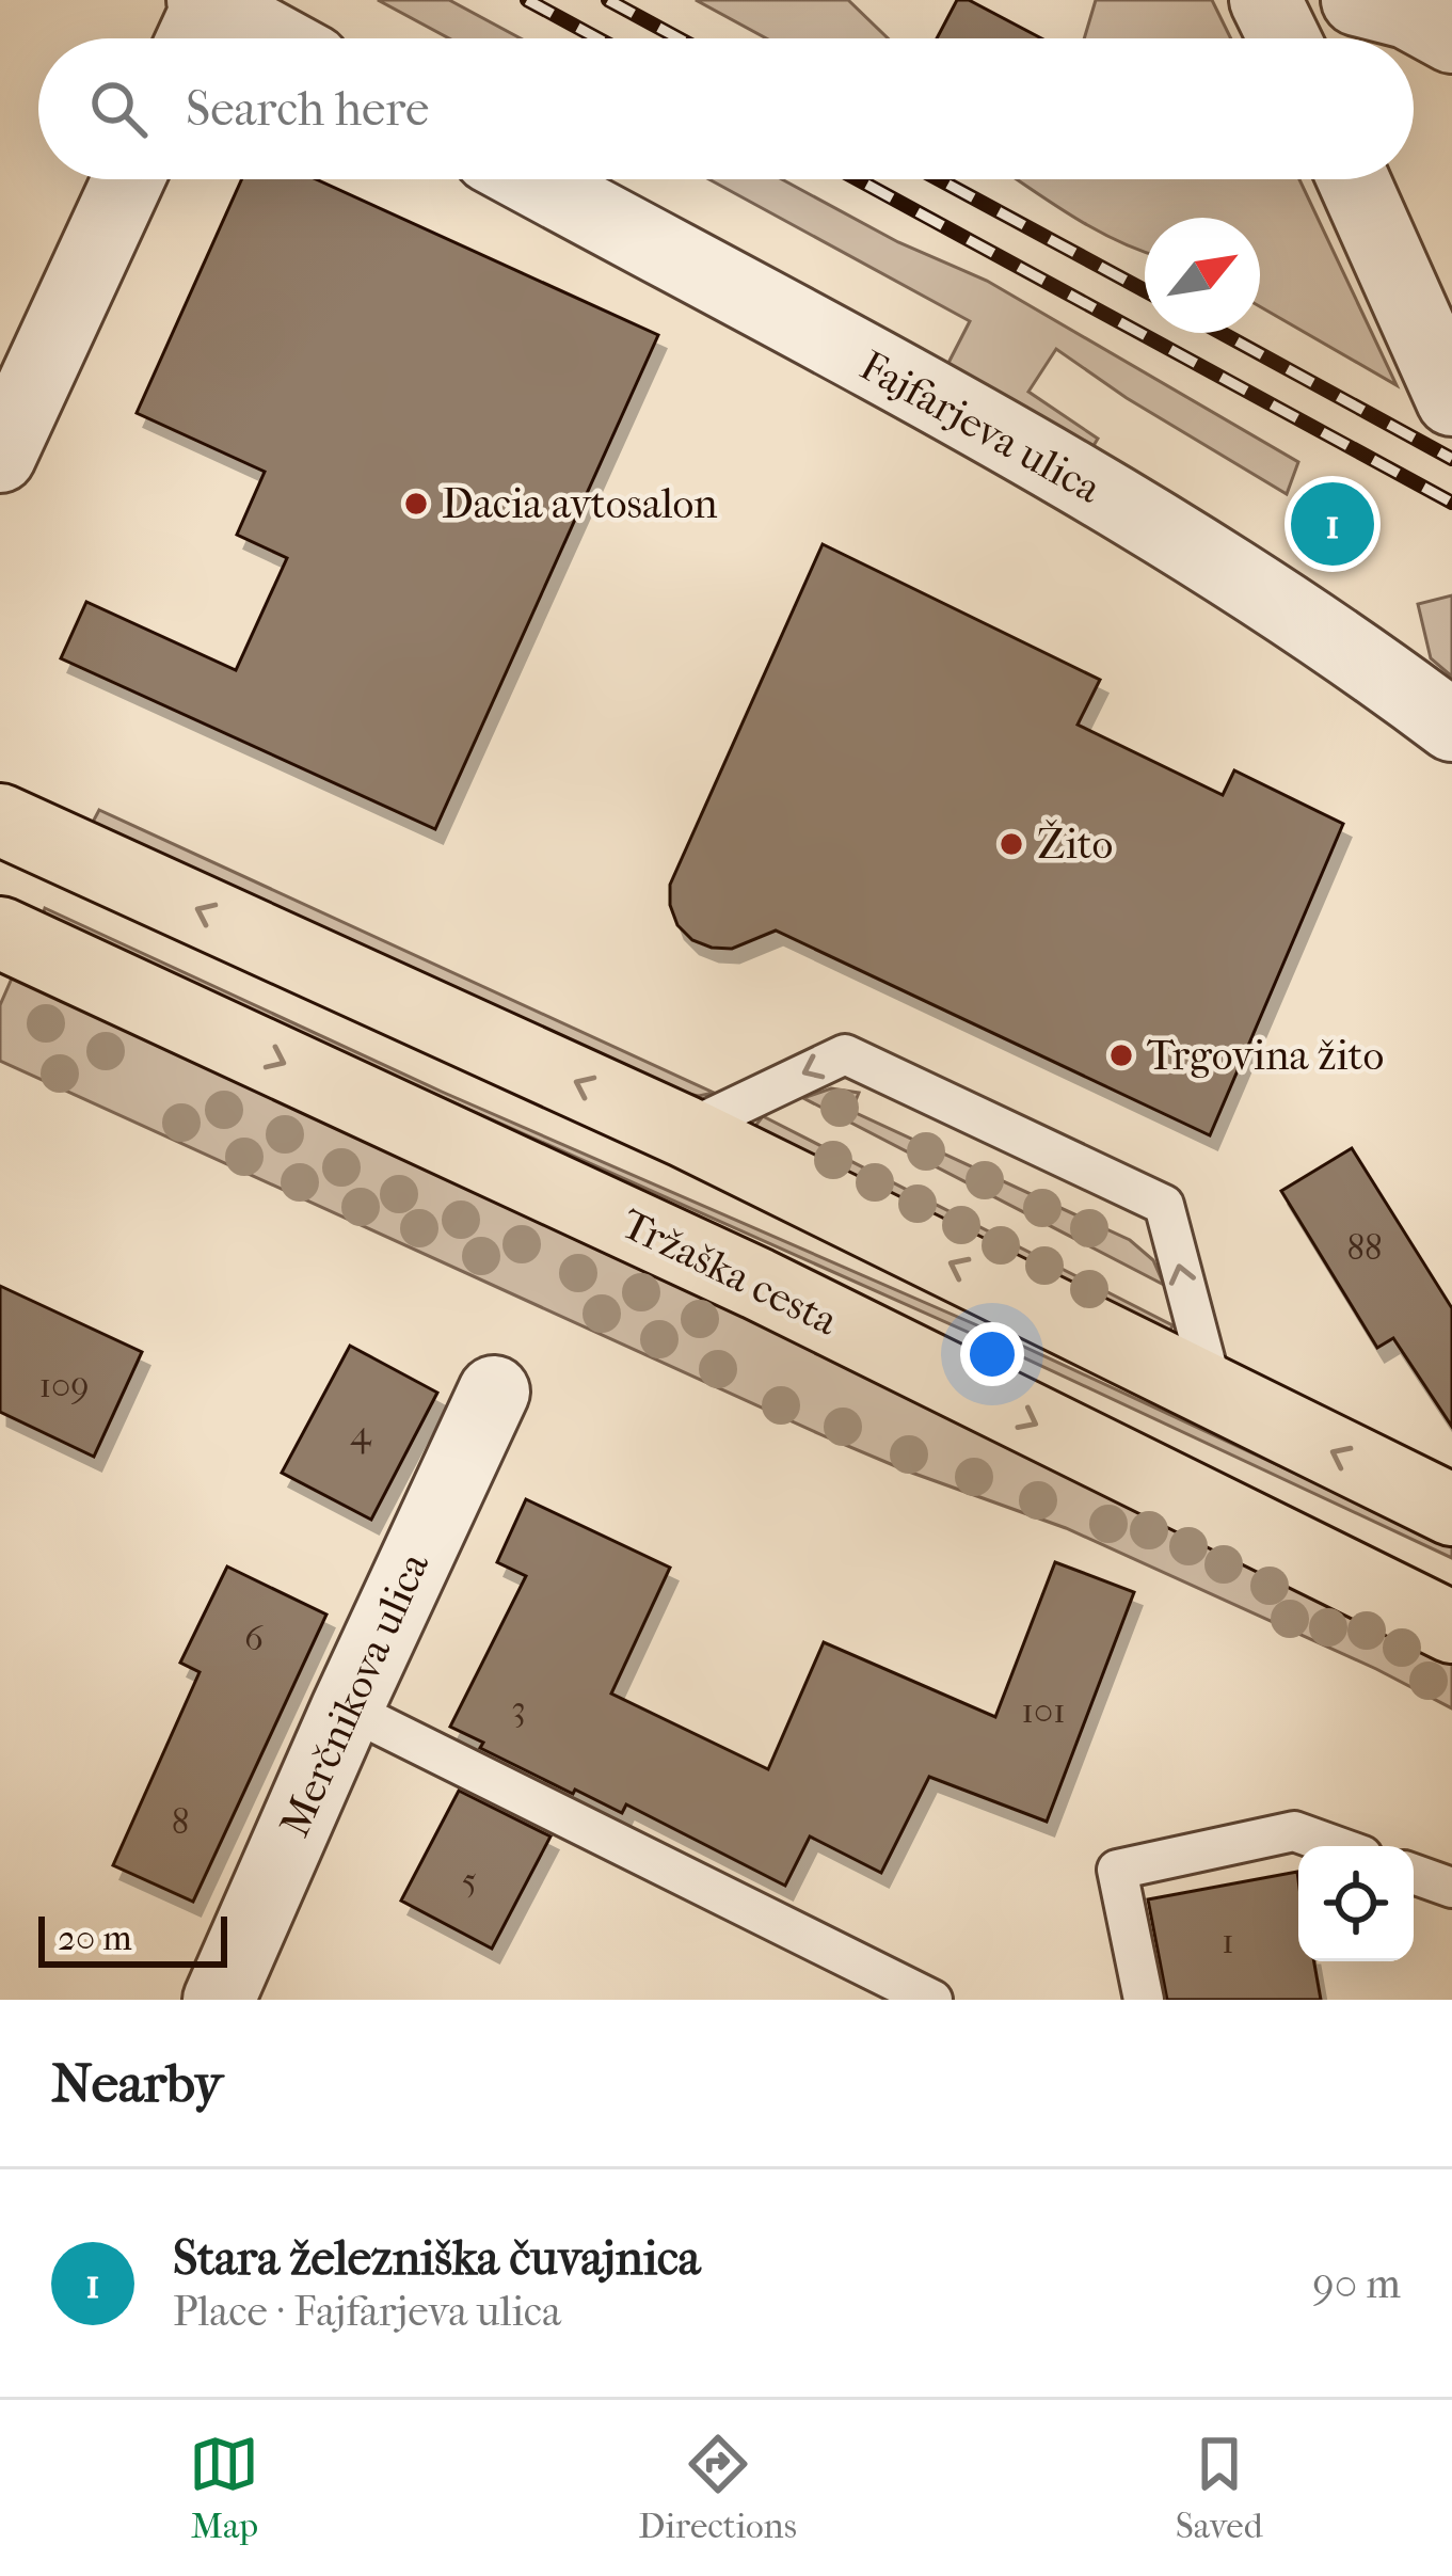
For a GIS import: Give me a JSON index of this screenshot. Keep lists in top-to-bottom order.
{
  "streets": {
    "main road": ["Tržaška cesta"],
    "street": ["Fajfarjeva ulica", "Merčnikova ulica"]
  },
  "places": ["Dacia avtosalon", "Žito", "Trgovina žito"],
  "house_numbers": [
    "88",
    "109",
    "4",
    "6",
    "3",
    "101",
    "8",
    "5",
    "1"
  ],
  "scale_bar": "20 m",
  "north": "top right",
  "page": {
    "search": "Search here",
    "pins": "1",
    "scale": "20 m",
    "heading": "Nearby",
    "list": [
      {
        "mark": "1",
        "name": "Stara železniška čuvajnica",
        "note": "Place · Fajfarjeva ulica",
        "value": "90 m"
      }
    ],
    "nav": ["Map", "Directions", "Saved"]
  }
}
